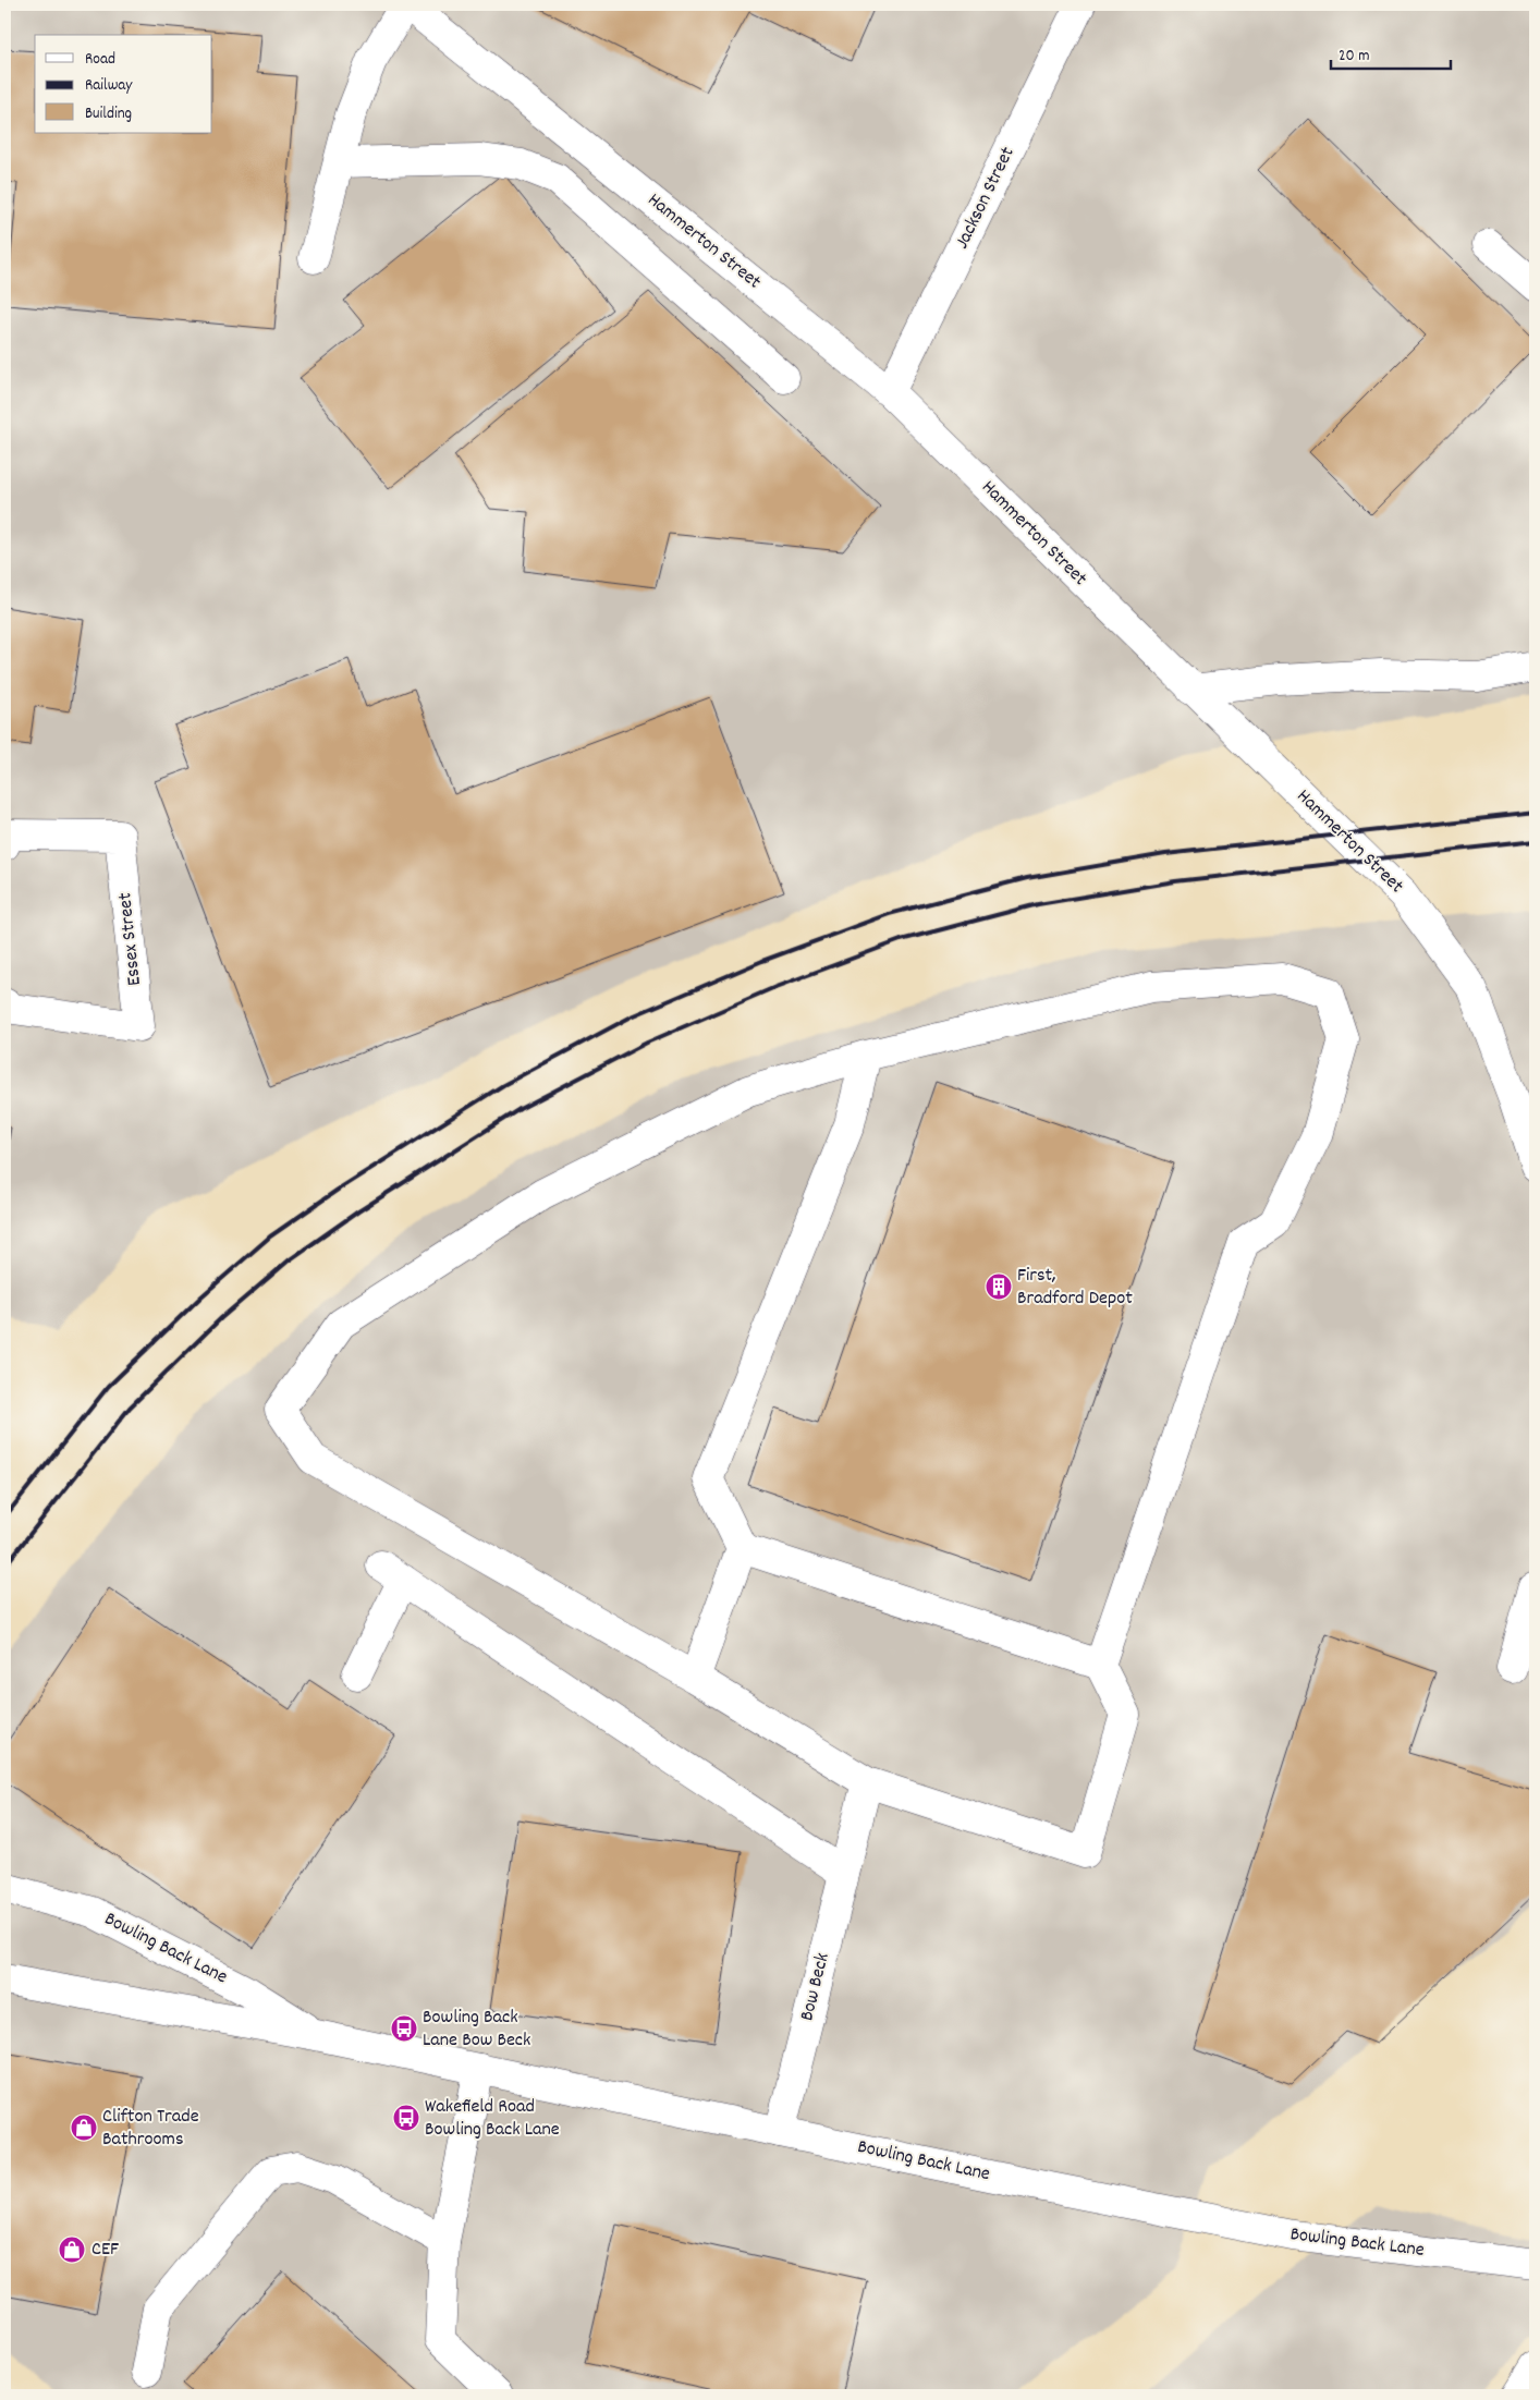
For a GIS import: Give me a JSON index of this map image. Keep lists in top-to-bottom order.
{
  "streets": {
    "street": [
      "Jackson Street",
      "Hammerton Street",
      "Essex Street",
      "Bowling Back Lane",
      "Bow Beck"
    ]
  },
  "crossings": [
    ["Jackson Street", "Hammerton Street"],
    ["Bowling Back Lane", "Bow Beck"]
  ],
  "places": {
    "building": ["First, Bradford Depot"],
    "bus stop": ["Bowling Back Lane Bow Beck", "Wakefield Road Bowling Back Lane"],
    "shop": ["Clifton Trade Bathrooms", "CEF"]
  },
  "legend": ["Road", "Railway", "Building"],
  "scale_bar": "20 m"
}
